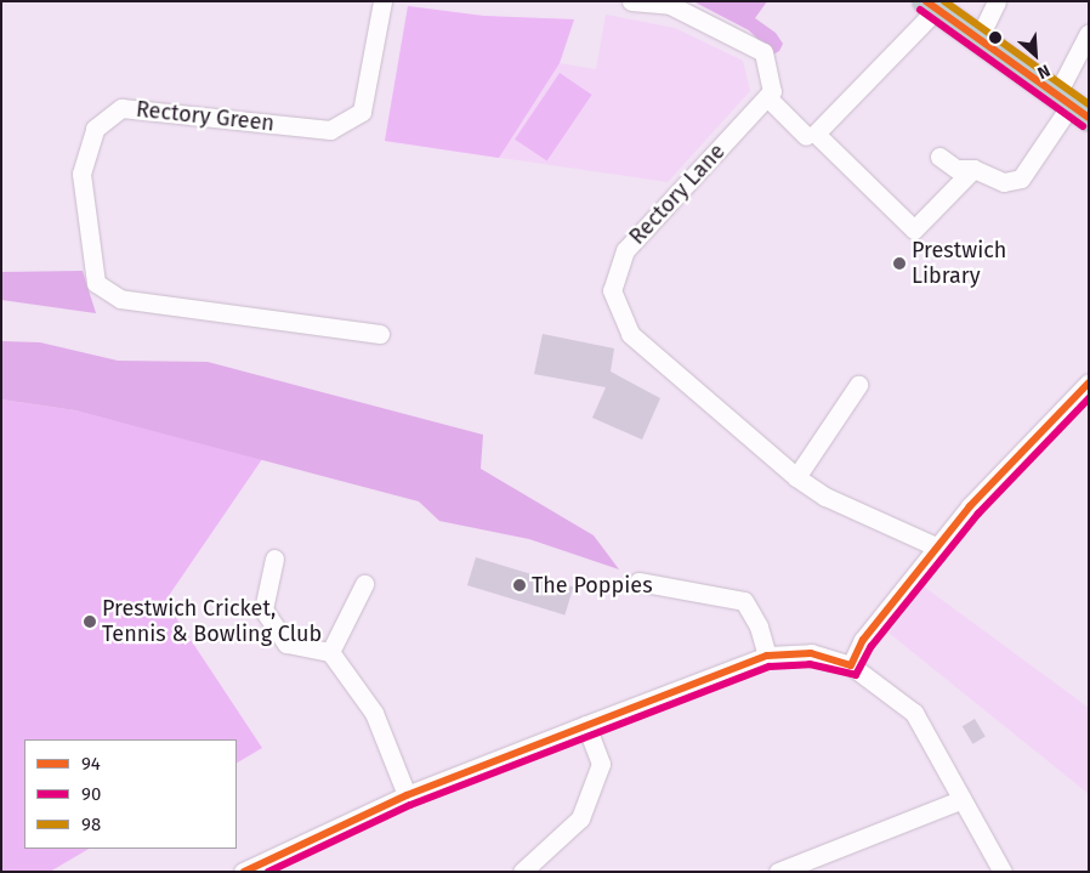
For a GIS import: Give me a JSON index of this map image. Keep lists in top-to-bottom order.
{
  "streets": {
    "street": ["Rectory Green", "Rectory Lane"]
  },
  "places": ["Prestwich Library", "The Poppies", "Prestwich Cricket, Tennis & Bowling Club"],
  "lines": ["transit line 94", "transit line 98", "transit line 90"],
  "legend": ["94", "90", "98"],
  "north": "bottom right"
}
